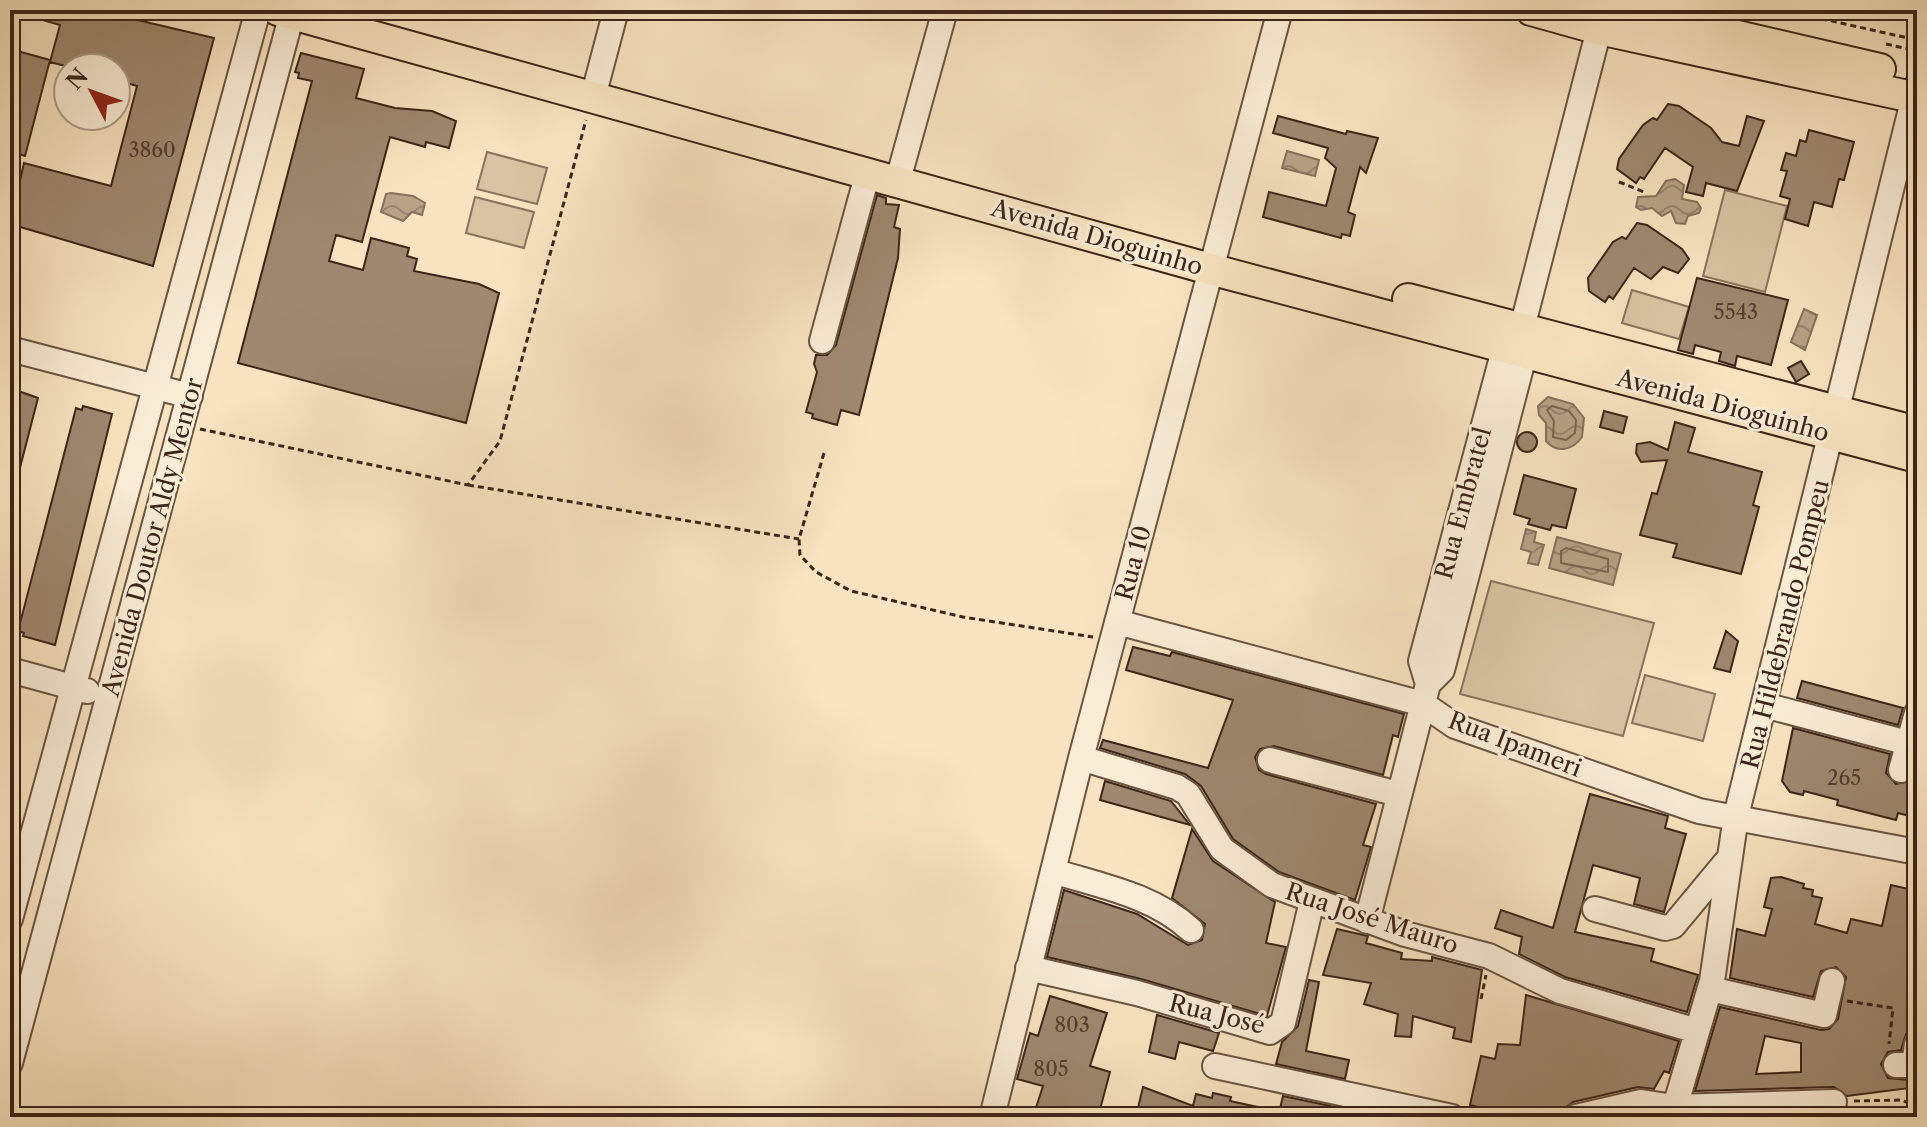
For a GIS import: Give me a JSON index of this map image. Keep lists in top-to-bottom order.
{
  "streets": {
    "main road": ["Avenida Dioguinho"],
    "street": [
      "Rua Embratel",
      "Avenida Doutor Aldy Mentor",
      "Rua 10",
      "Rua Hildebrando Pompeu",
      "Rua Ipameri",
      "Rua José Mauro",
      "Rua José"
    ]
  },
  "crossings": [
    ["Avenida Dioguinho", "Rua Embratel"],
    ["Avenida Dioguinho", "Avenida Doutor Aldy Mentor"],
    ["Avenida Dioguinho", "Rua 10"],
    ["Avenida Dioguinho", "Rua Hildebrando Pompeu"],
    ["Rua Embratel", "Rua Ipameri"],
    ["Rua Embratel", "Rua José Mauro"],
    ["Rua 10", "Rua Ipameri"],
    ["Rua 10", "Rua José Mauro"],
    ["Rua 10", "Rua José"],
    ["Rua Hildebrando Pompeu", "Rua Ipameri"],
    ["Rua Hildebrando Pompeu", "Rua José Mauro"],
    ["Rua José Mauro", "Rua José"]
  ],
  "house_numbers": [
    "3860",
    "5543",
    "265",
    "803",
    "805"
  ],
  "north": "top left"
}
